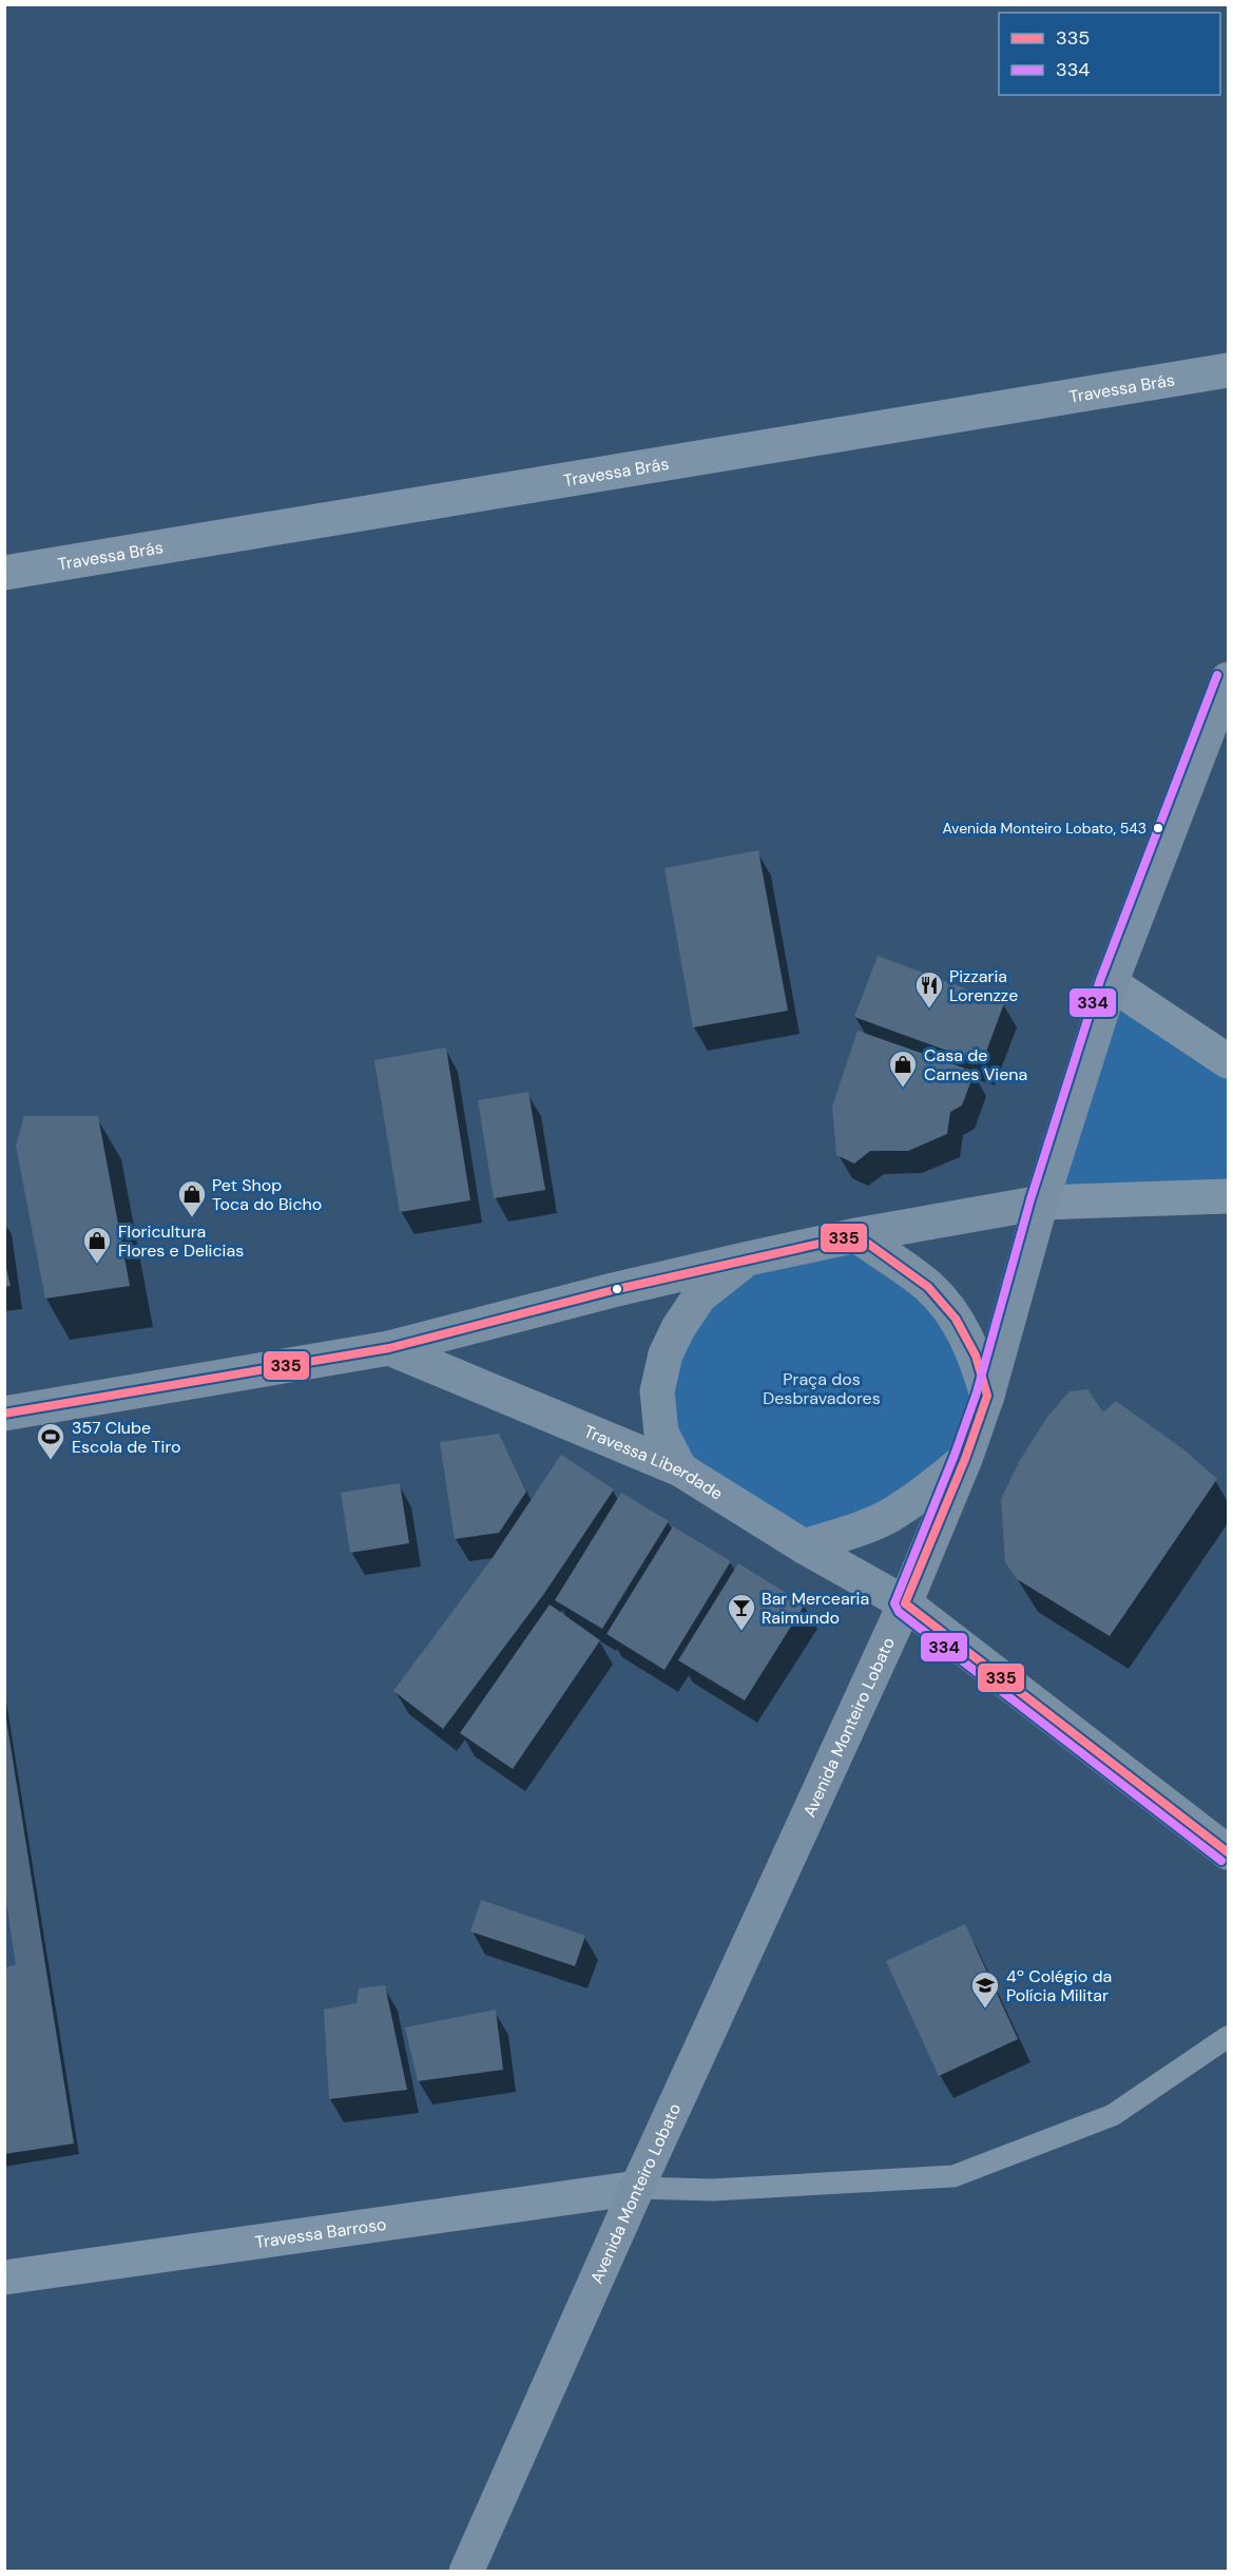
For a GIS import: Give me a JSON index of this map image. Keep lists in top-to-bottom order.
{
  "streets": {
    "street": [
      "Travessa Brás",
      "Travessa Liberdade",
      "Avenida Monteiro Lobato",
      "Travessa Barroso"
    ]
  },
  "crossings": [
    ["Travessa Liberdade", "Avenida Monteiro Lobato"],
    ["Avenida Monteiro Lobato", "Travessa Barroso"]
  ],
  "parks": ["Praça dos Desbravadores"],
  "places": {
    "other": ["Avenida Monteiro Lobato, 543"],
    "restaurant": ["Pizzaria Lorenzze"],
    "shop": ["Casa de Carnes Viena", "Pet Shop Toca do Bicho", "Floricultura Flores e Delicias"],
    "sports": ["357 Clube Escola de Tiro"],
    "bar": ["Bar Mercearia Raimundo"],
    "school or university": ["4º Colégio da Polícia Militar"]
  },
  "lines": ["transit line 334", "transit line 335"],
  "legend": ["335", "334"]
}
